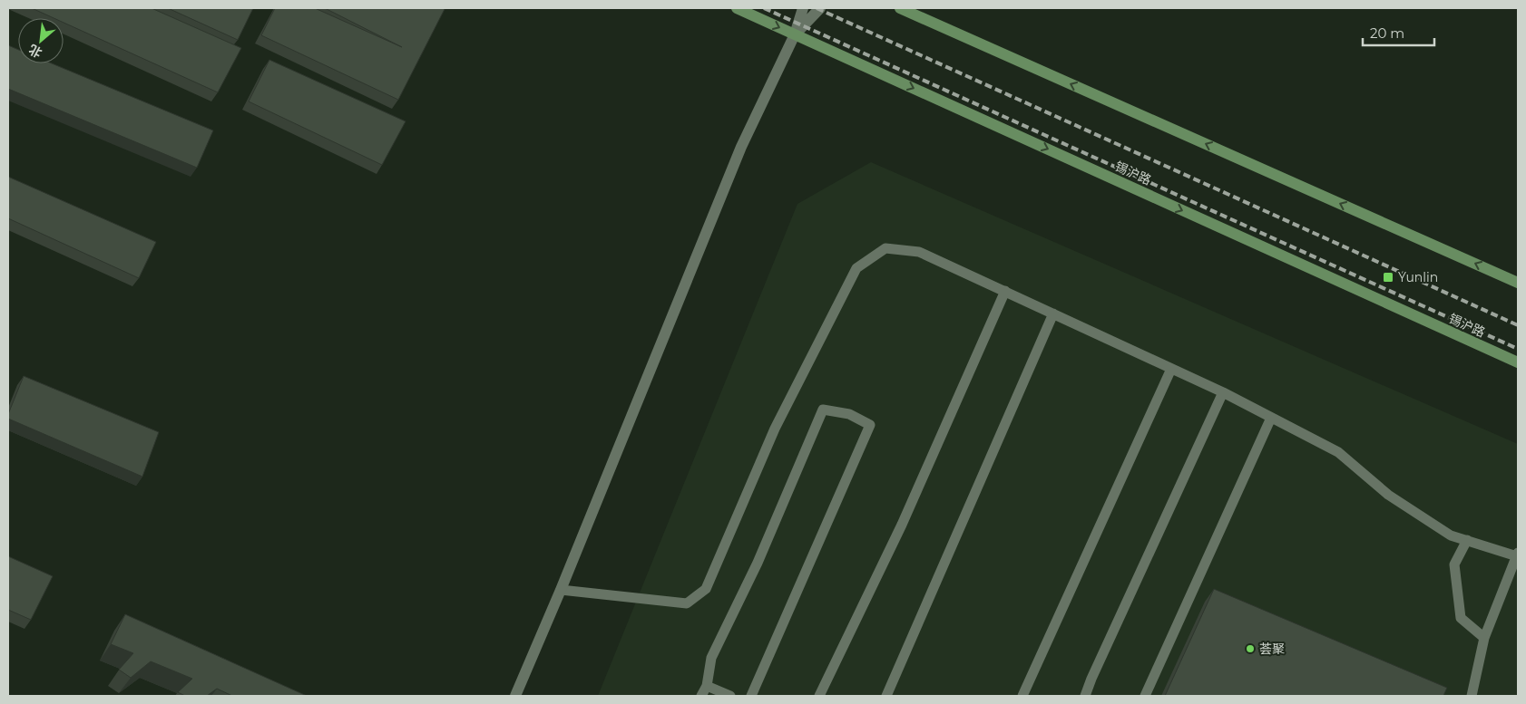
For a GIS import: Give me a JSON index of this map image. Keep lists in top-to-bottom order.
{
  "streets": {
    "main road": ["锡沪路"]
  },
  "places": {
    "transit": ["Yunlin"],
    "other": ["荟聚"]
  },
  "scale_bar": "20 m",
  "north": "bottom left"
}
